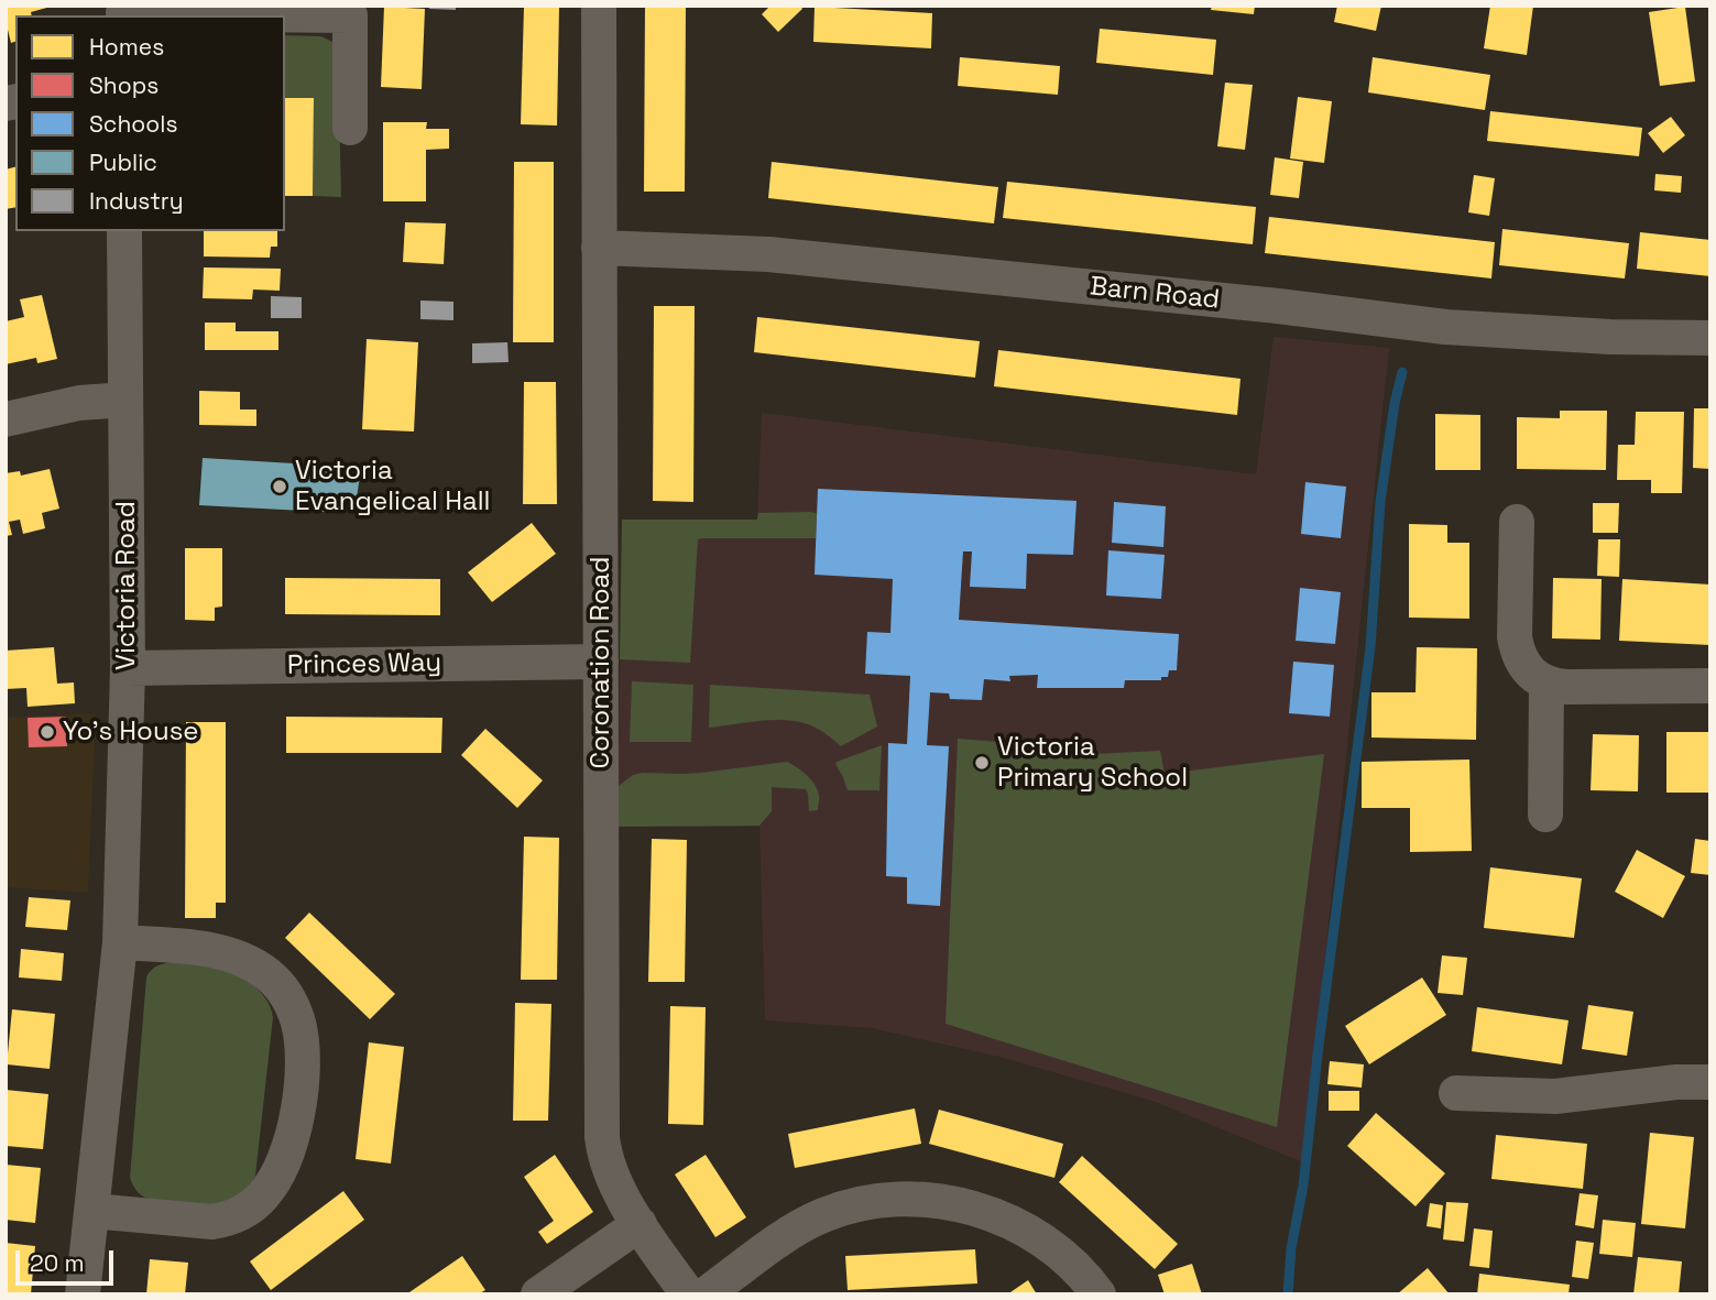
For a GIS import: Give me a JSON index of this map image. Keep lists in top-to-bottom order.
{
  "streets": {
    "street": [
      "Barn Road",
      "Victoria Road",
      "Coronation Road",
      "Princes Way"
    ]
  },
  "crossings": [
    ["Barn Road", "Coronation Road"],
    ["Victoria Road", "Princes Way"],
    ["Coronation Road", "Princes Way"]
  ],
  "places": ["Victoria Evangelical Hall", "Yo's House", "Victoria Primary School"],
  "legend": [
    "Homes",
    "Shops",
    "Schools",
    "Public",
    "Industry"
  ],
  "scale_bar": "20 m"
}
